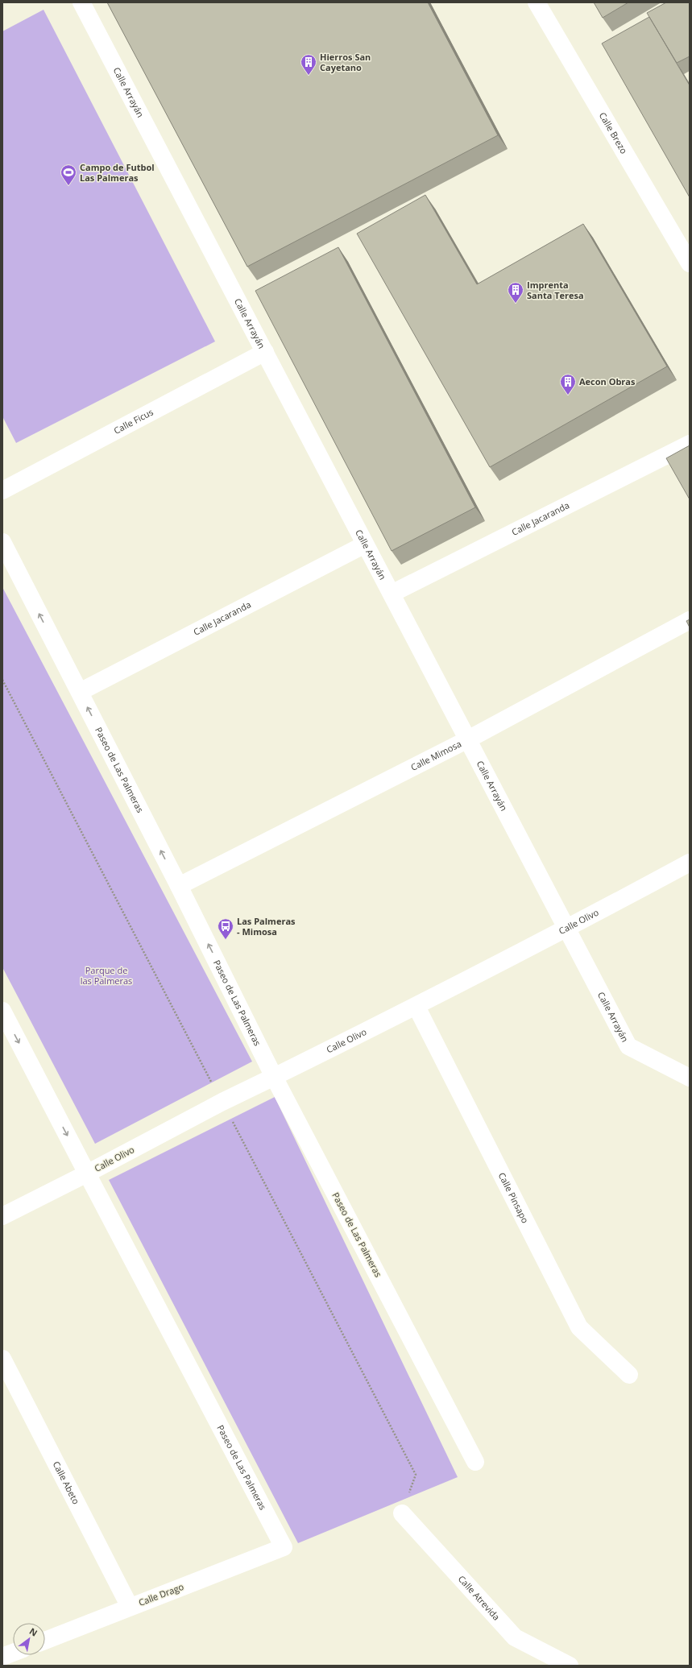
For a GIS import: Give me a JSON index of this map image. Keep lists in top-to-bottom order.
{
  "streets": {
    "street": [
      "Calle Arrayán",
      "Calle Brezo",
      "Calle Ficus",
      "Calle Jacaranda",
      "Calle Mimosa",
      "Paseo de Las Palmeras",
      "Calle Olivo",
      "Calle Pinsapo",
      "Calle Abeto",
      "Calle Drago",
      "Calle Atrevida"
    ]
  },
  "crossings": [
    ["Calle Arrayán", "Calle Ficus"],
    ["Calle Arrayán", "Calle Jacaranda"],
    ["Calle Arrayán", "Calle Mimosa"],
    ["Calle Arrayán", "Calle Olivo"],
    ["Calle Jacaranda", "Paseo de Las Palmeras"],
    ["Calle Mimosa", "Paseo de Las Palmeras"],
    ["Paseo de Las Palmeras", "Calle Olivo"],
    ["Paseo de Las Palmeras", "Calle Drago"],
    ["Calle Olivo", "Calle Pinsapo"],
    ["Calle Abeto", "Calle Drago"]
  ],
  "parks": ["Parque de las Palmeras"],
  "places": {
    "building": ["Hierros San Cayetano", "Imprenta Santa Teresa", "Aecon Obras"],
    "sports": ["Campo de Futbol Las Palmeras"],
    "bus stop": ["Las Palmeras - Mimosa"]
  },
  "north": "top right"
}
